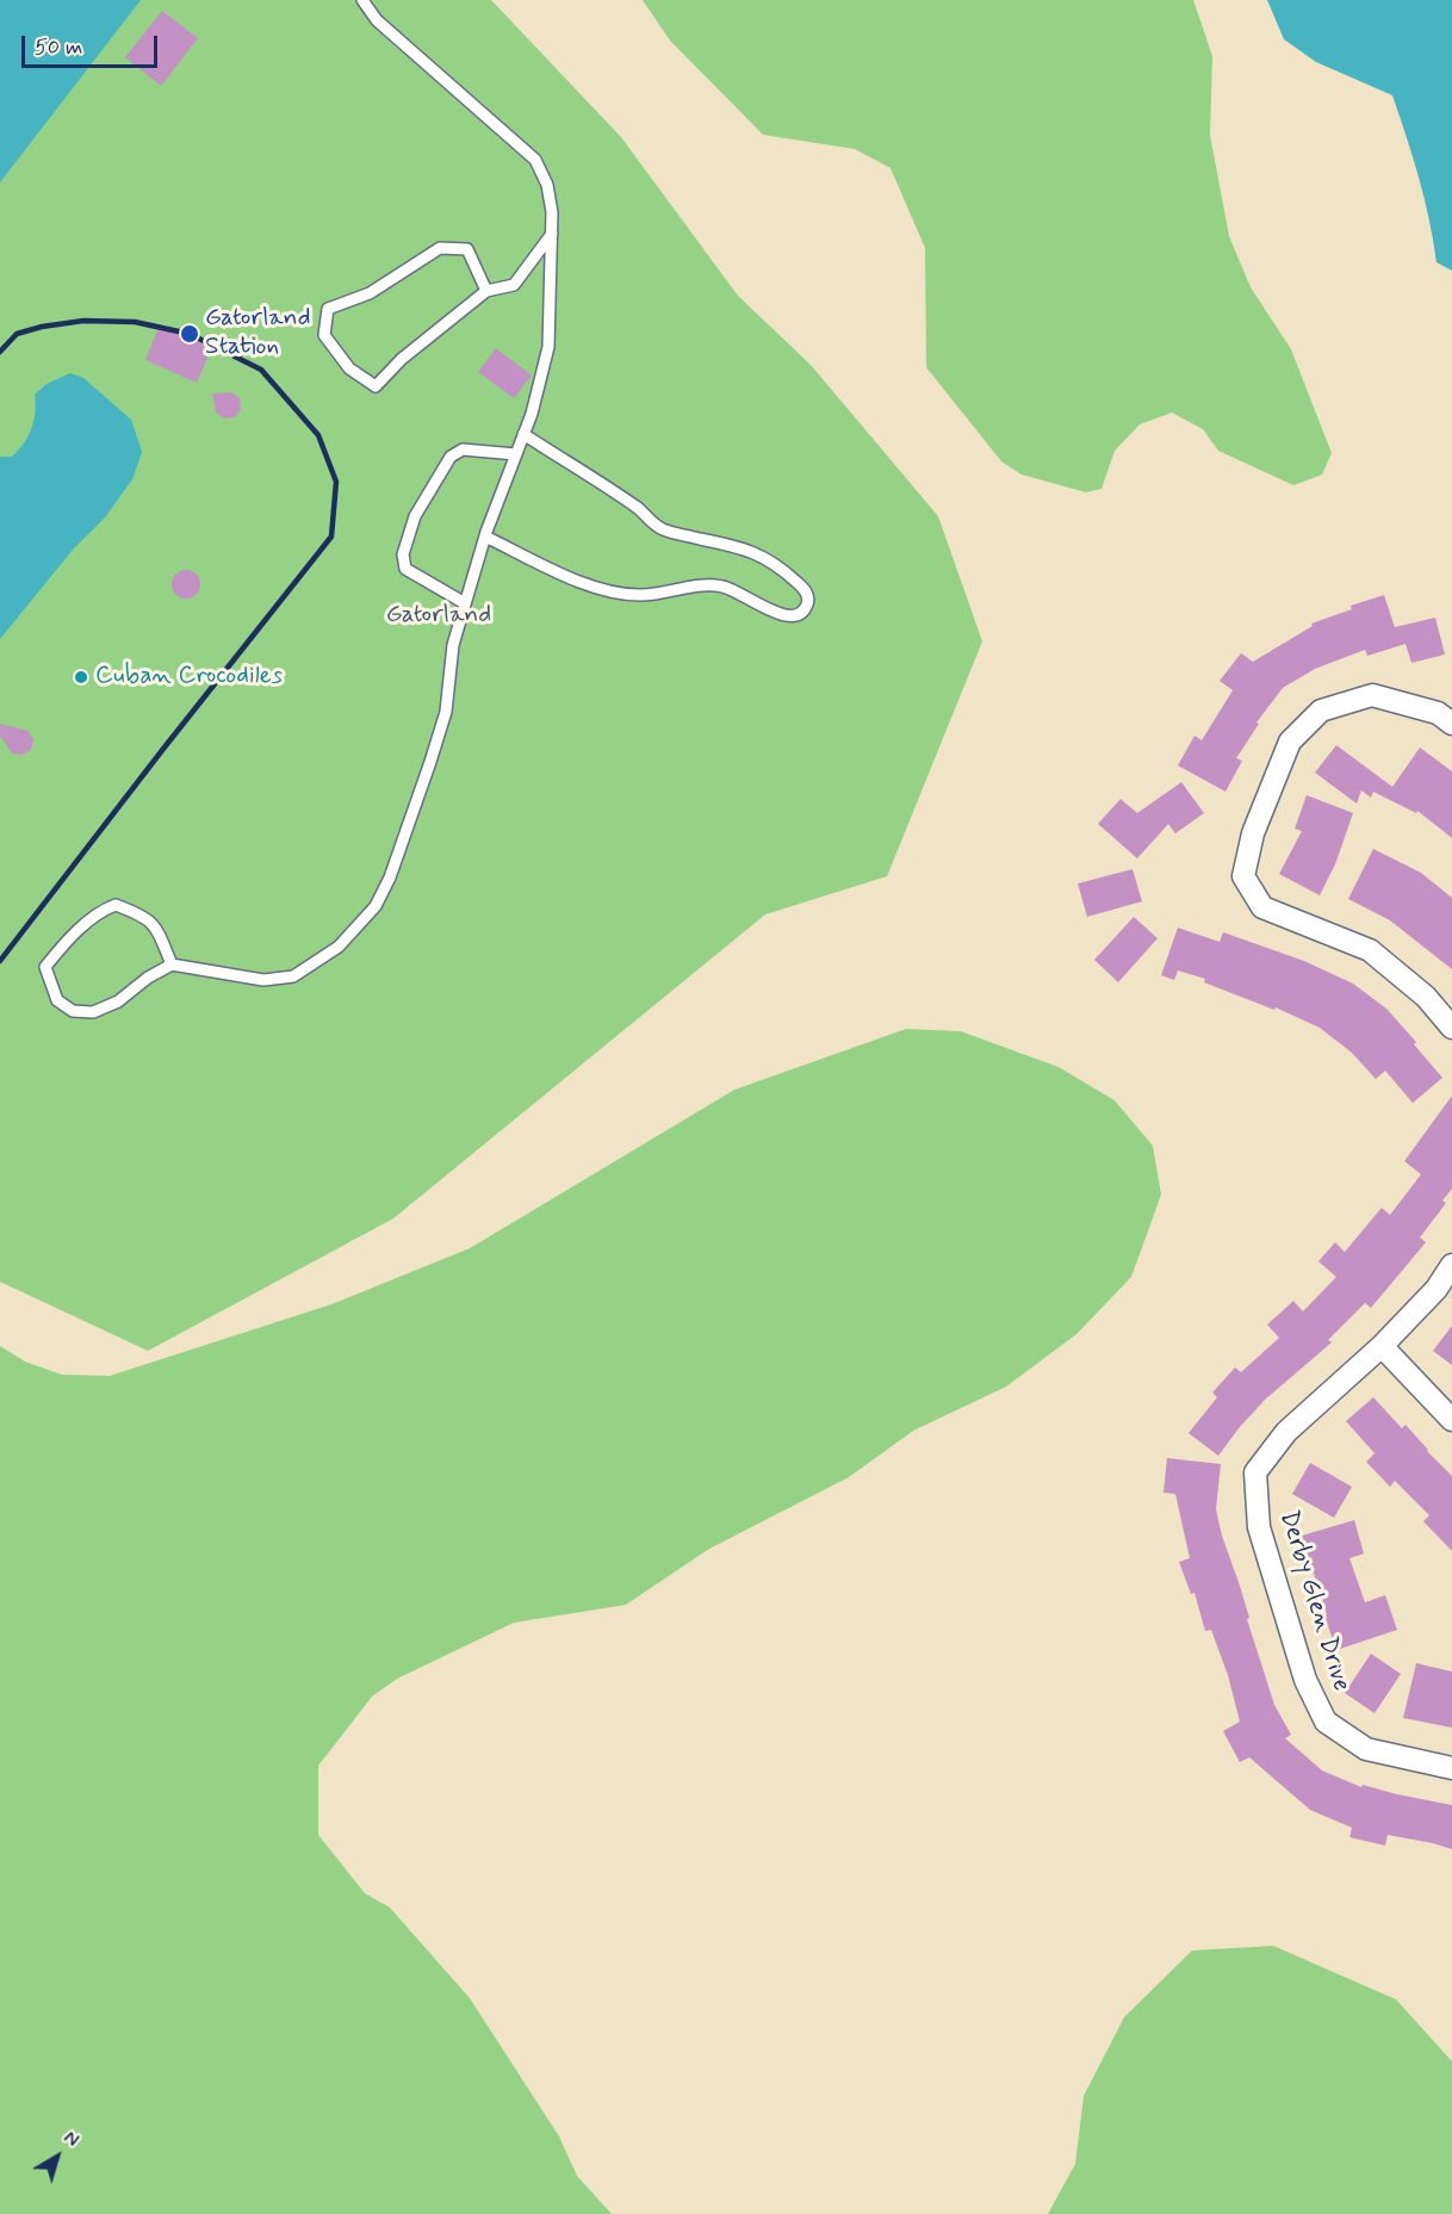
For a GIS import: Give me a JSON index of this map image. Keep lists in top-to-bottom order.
{
  "streets": {
    "street": ["Derby Glen Drive"]
  },
  "parks": ["Gatorland"],
  "places": ["Gatorland Station", "Cuban Crocodiles"],
  "scale_bar": "50 m",
  "north": "top right"
}
